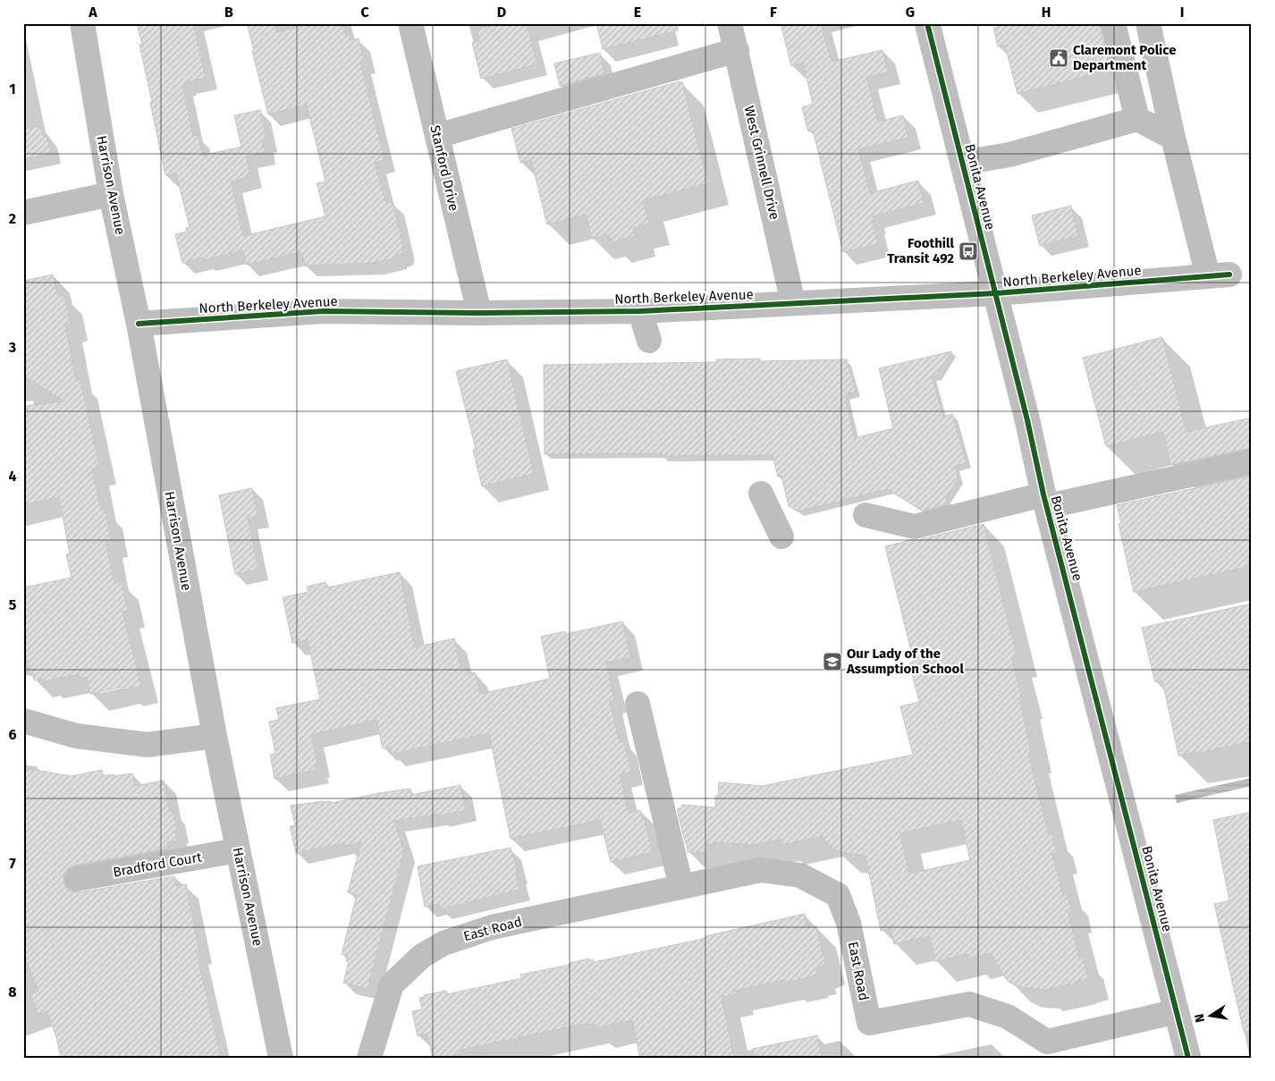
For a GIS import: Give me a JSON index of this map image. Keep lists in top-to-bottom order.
{
  "streets": {
    "street": [
      "West Grinnell Drive",
      "Stanford Drive",
      "Harrison Avenue",
      "Bonita Avenue",
      "North Berkeley Avenue",
      "Bradford Court",
      "East Road"
    ]
  },
  "crossings": [
    ["West Grinnell Drive", "North Berkeley Avenue"],
    ["Stanford Drive", "North Berkeley Avenue"],
    ["Harrison Avenue", "North Berkeley Avenue"],
    ["Harrison Avenue", "Bradford Court"],
    ["Bonita Avenue", "North Berkeley Avenue"]
  ],
  "places": {
    "public building": ["Claremont Police Department"],
    "bus stop": ["Foothill Transit 492"],
    "school or university": ["Our Lady of the Assumption School"]
  },
  "north": "left",
  "grid": {
    "columns": [
      "A",
      "B",
      "C",
      "D",
      "E",
      "F",
      "G",
      "H",
      "I"
    ],
    "rows": [
      "1",
      "2",
      "3",
      "4",
      "5",
      "6",
      "7",
      "8"
    ]
  }
}
